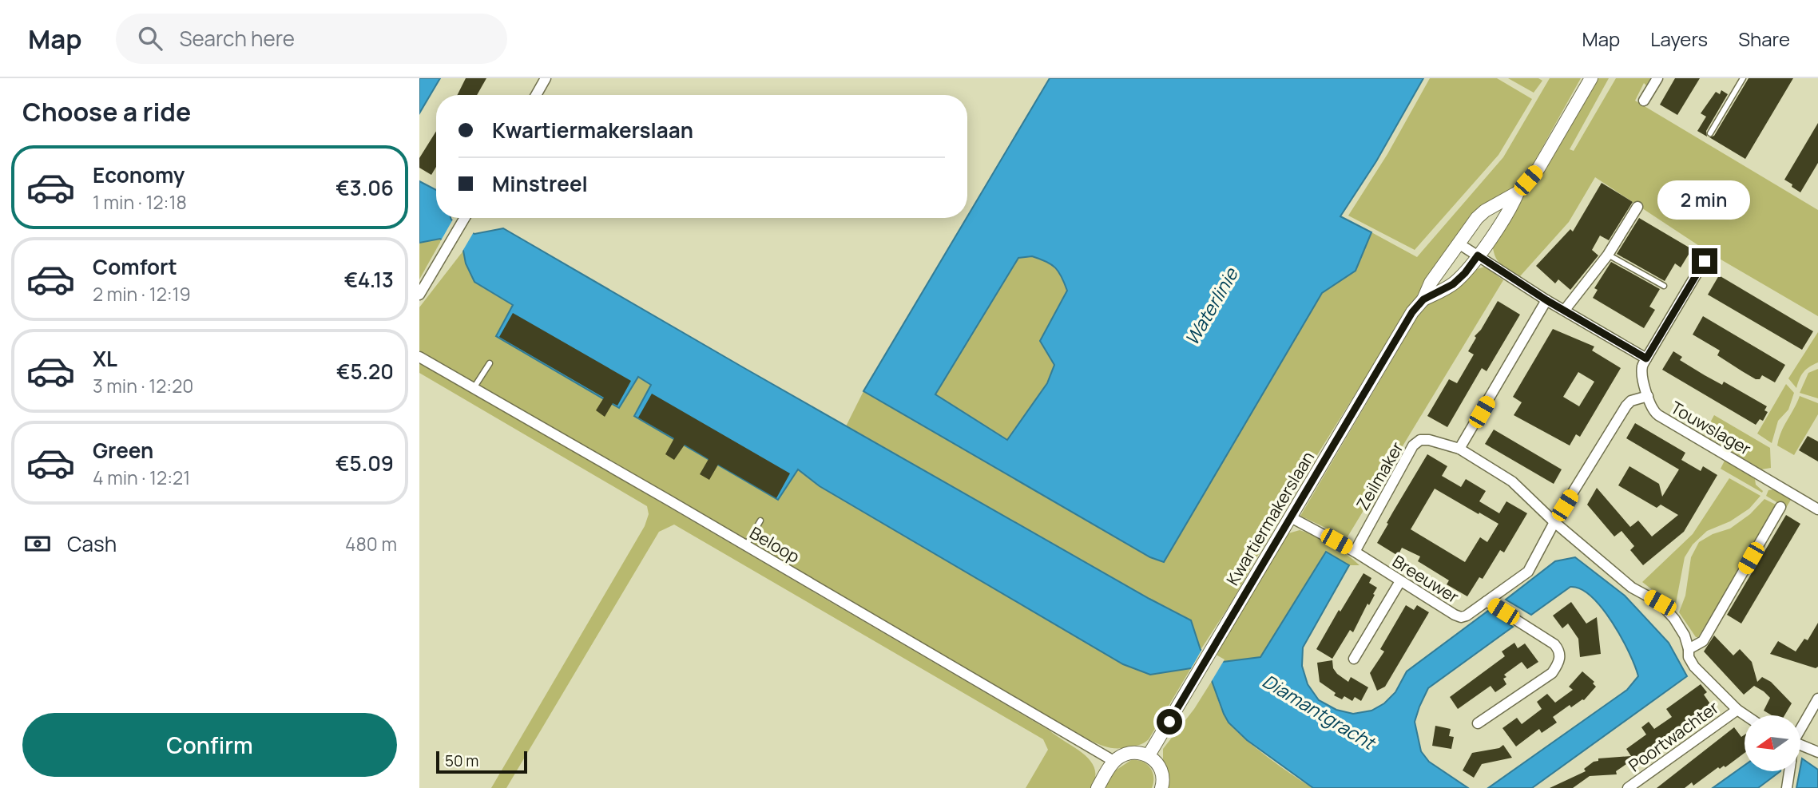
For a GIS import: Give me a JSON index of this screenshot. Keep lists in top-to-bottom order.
{
  "streets": {
    "main road": ["Kwartiermakerslaan"],
    "street": [
      "Touwslager",
      "Zeilmaker",
      "Beloop",
      "Breeuwer",
      "Poortwachter"
    ]
  },
  "crossings": [
    ["Touwslager", "Breeuwer"],
    ["Zeilmaker", "Breeuwer"],
    ["Kwartiermakerslaan", "Breeuwer"]
  ],
  "water": ["Waterlinie", "Diamantgracht"],
  "scale_bar": "50 m",
  "north": "left",
  "page": {
    "header": "Map",
    "search": "Search here",
    "nav": ["Map", "Layers", "Share"],
    "heading": "Choose a ride",
    "banner": ["Kwartiermakerslaan", "Minstreel"],
    "list": [
      {
        "name": "Economy",
        "note": "1 min · 12:18",
        "value": "€3.06"
      },
      {
        "name": "Comfort",
        "note": "2 min · 12:19",
        "value": "€4.13"
      },
      {
        "name": "XL",
        "note": "3 min · 12:20",
        "value": "€5.20"
      },
      {
        "name": "Green",
        "note": "4 min · 12:21",
        "value": "€5.09"
      }
    ],
    "bubble": "2 min",
    "pay": ["Cash", "480 m"],
    "buttons": "Confirm",
    "scale": "50 m"
  }
}
